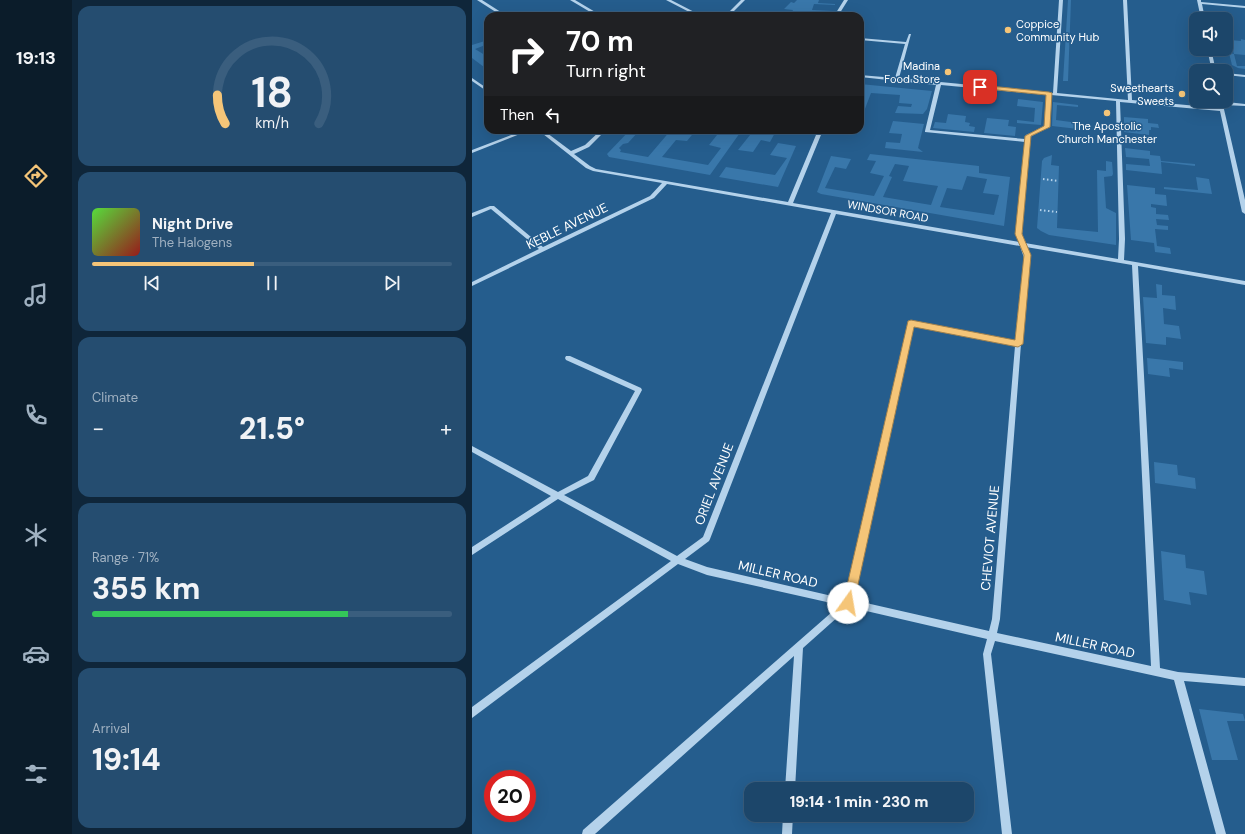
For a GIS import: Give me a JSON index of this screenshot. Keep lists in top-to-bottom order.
{
  "streets": {
    "street": [
      "WINDSOR ROAD",
      "KEBLE AVENUE",
      "ORIEL AVENUE",
      "CHEVIOT AVENUE",
      "MILLER ROAD"
    ]
  },
  "crossings": [
    ["WINDSOR ROAD", "KEBLE AVENUE"],
    ["WINDSOR ROAD", "ORIEL AVENUE"],
    ["WINDSOR ROAD", "CHEVIOT AVENUE"],
    ["ORIEL AVENUE", "MILLER ROAD"],
    ["CHEVIOT AVENUE", "MILLER ROAD"]
  ],
  "places": [
    "Coppice Community Hub",
    "Madina Food Store",
    "Sweethearts Sweets",
    "The Apostolic Church Manchester"
  ],
  "page": {
    "tabs": "19:13",
    "turn": ["70 m", "Turn right"],
    "then": "Then",
    "song": ["Night Drive", "The Halogens"],
    "tile": [
      "Climate",
      ["Range · 71%", "355 km"],
      ["Arrival", "19:14"]
    ],
    "heat": ["−", "21.5°", "+"],
    "limit": "20",
    "trip": "19:14 · 1 min · 230 m",
    "gauge": ["18", "km/h"]
  }
}
